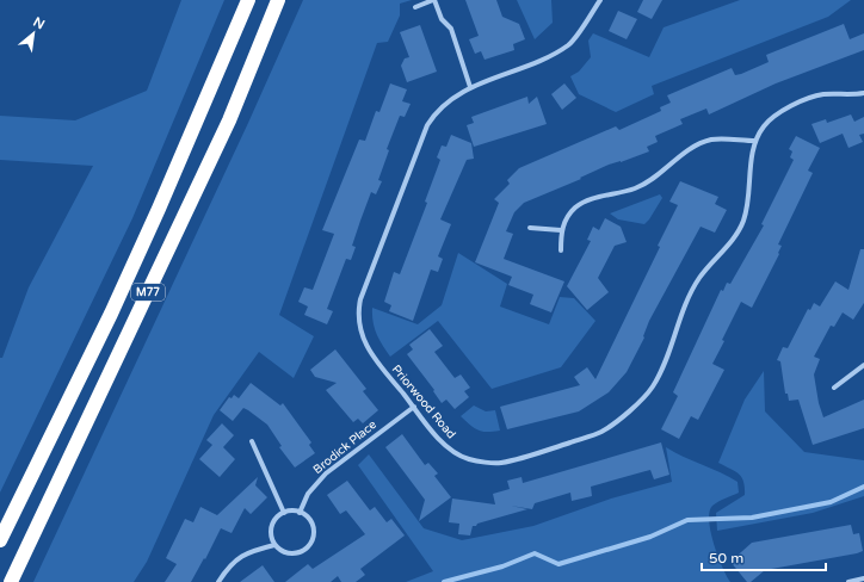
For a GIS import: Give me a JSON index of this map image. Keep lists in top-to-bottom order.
{
  "streets": {
    "highway": ["M77"],
    "street": ["Priorwood Road", "Brodick Place"]
  },
  "crossings": [
    ["Priorwood Road", "Brodick Place"]
  ],
  "scale_bar": "50 m",
  "north": "top right"
}
